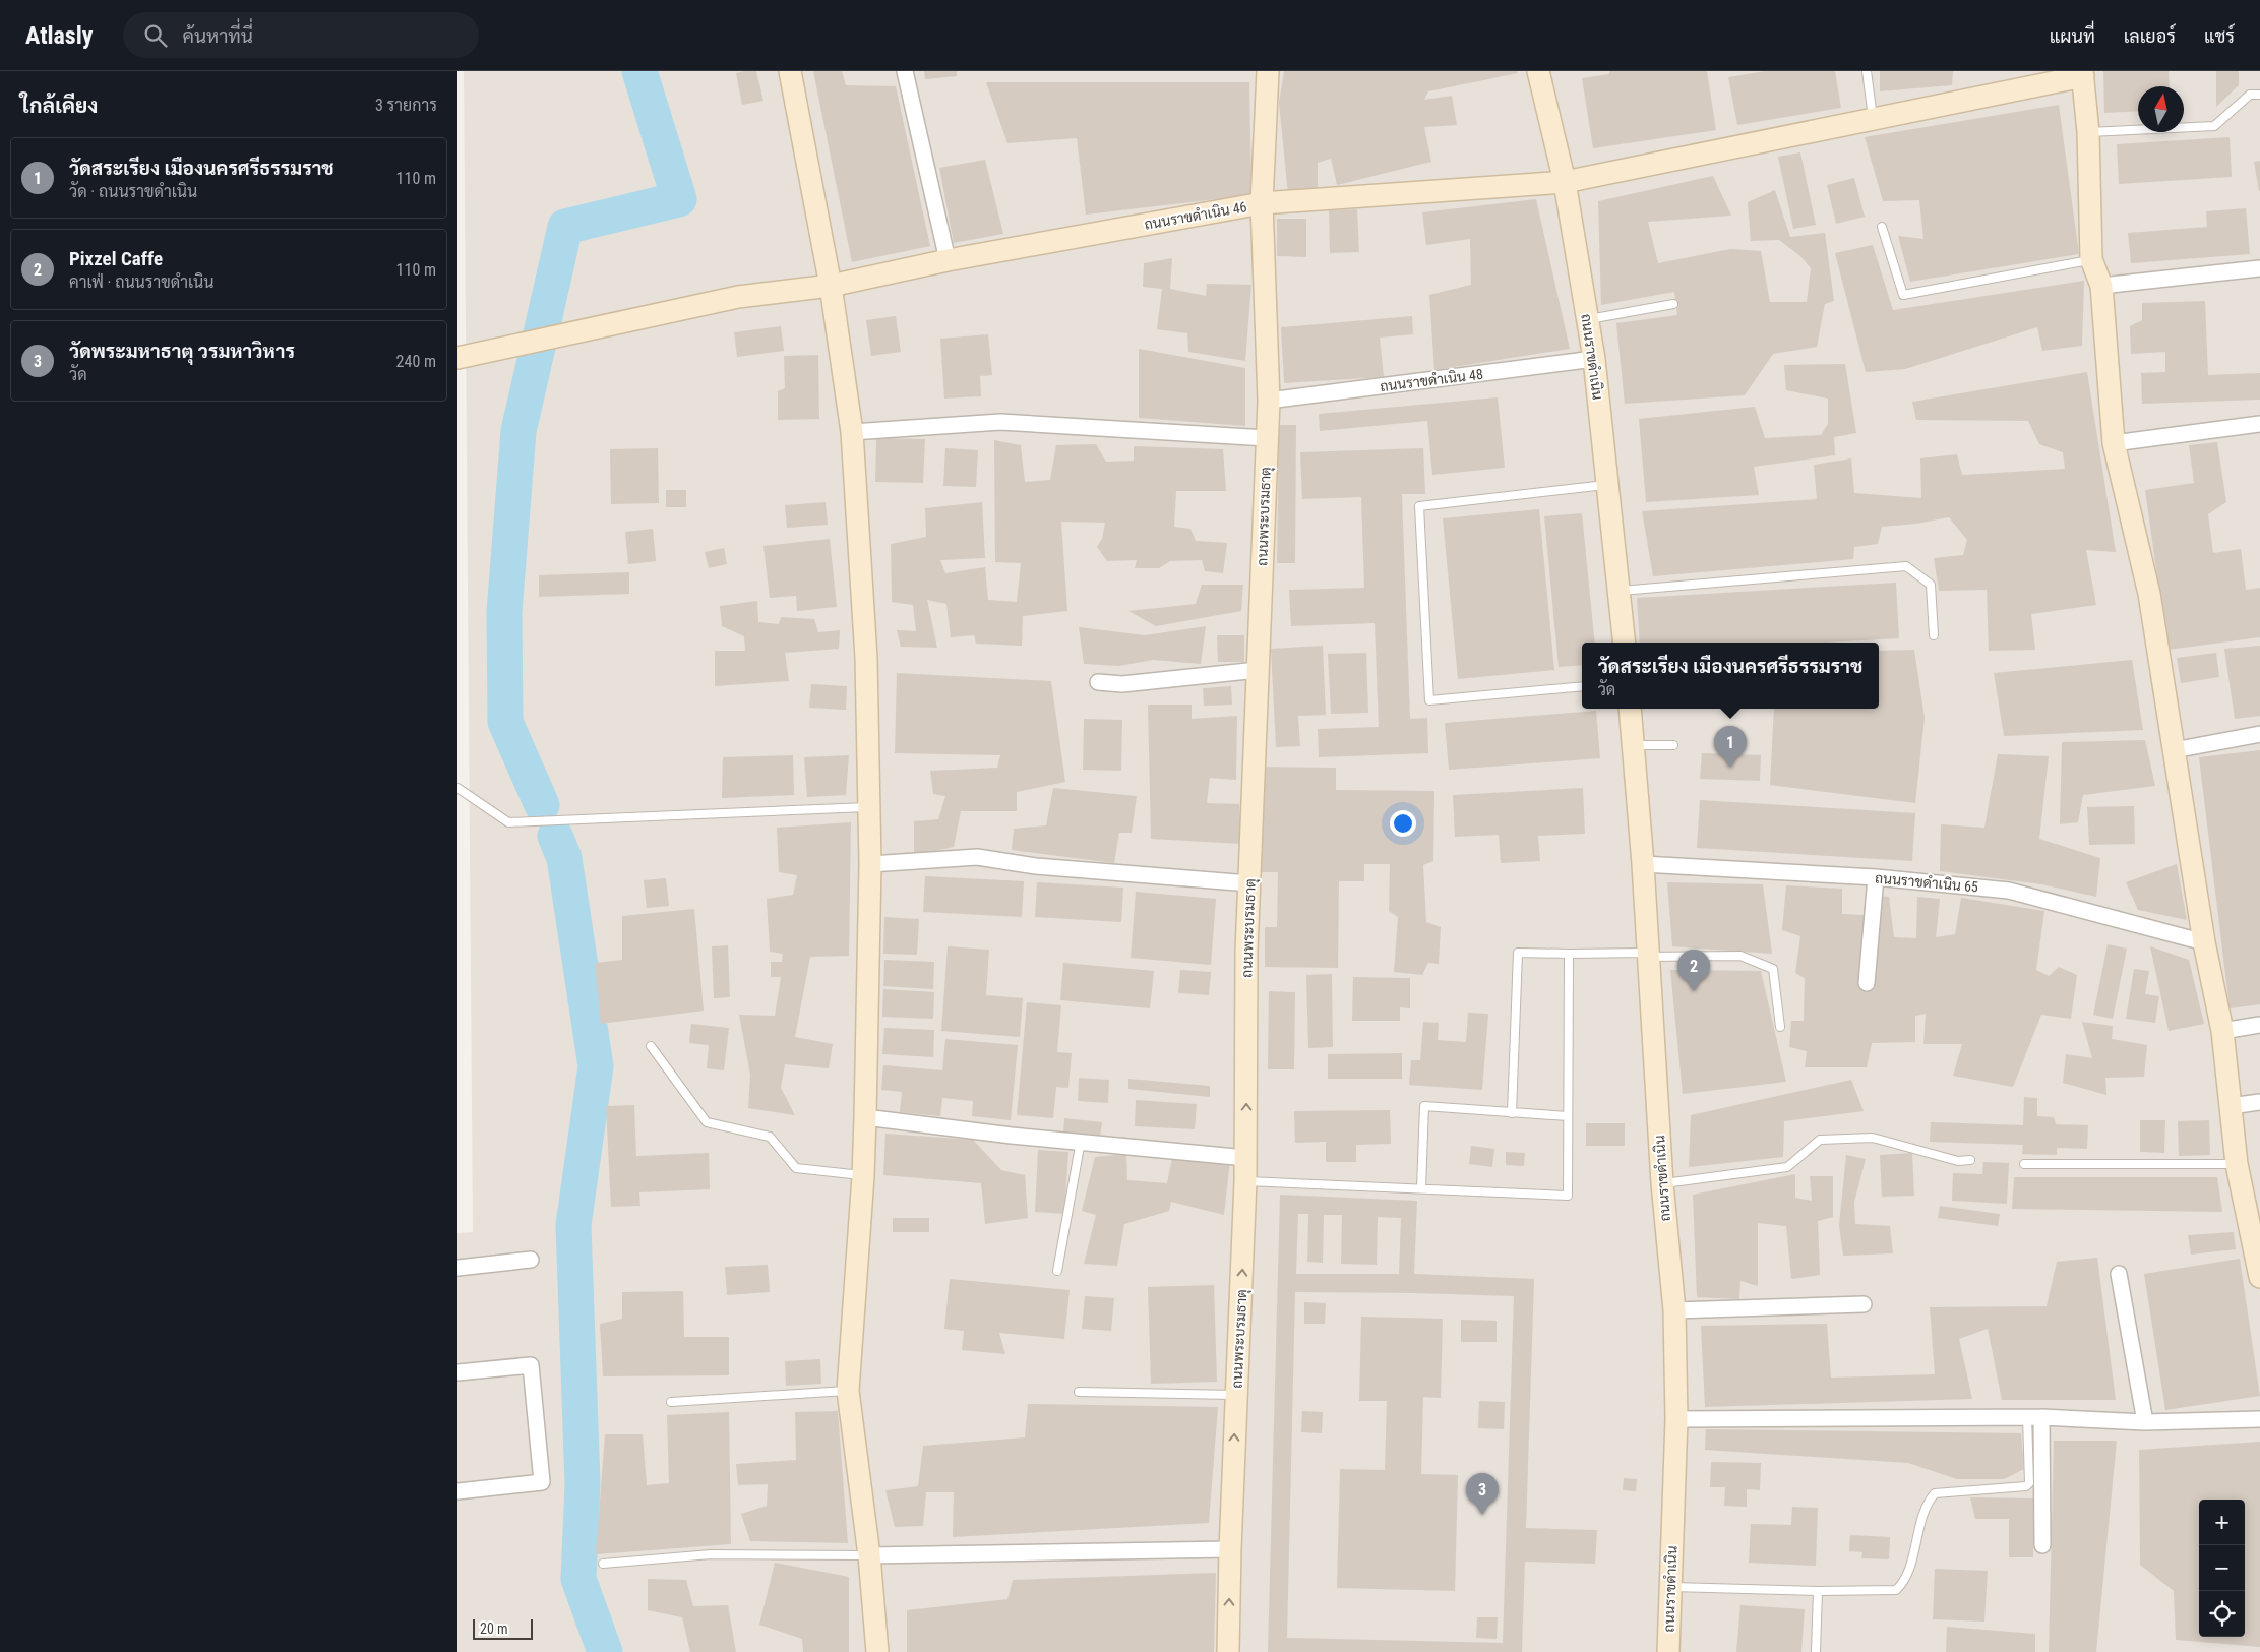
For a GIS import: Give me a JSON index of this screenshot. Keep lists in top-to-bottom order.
{
  "streets": {
    "street": [
      "ถนนราขดำเนิน 46",
      "ถนนราขดำเนิน",
      "ถนนราขดำเนิน 48",
      "ถนนพระบรมธาตุ",
      "ถนนราขดำเนิน 65"
    ]
  },
  "crossings": [
    ["ถนนราขดำเนิน 46", "ถนนราขดำเนิน"],
    ["ถนนราขดำเนิน 46", "ถนนพระบรมธาตุ"],
    ["ถนนราขดำเนิน", "ถนนราขดำเนิน 48"],
    ["ถนนราขดำเนิน", "ถนนราขดำเนิน 65"],
    ["ถนนราขดำเนิน 48", "ถนนพระบรมธาตุ"]
  ],
  "one_way": ["ถนนพระบรมธาตุ"],
  "scale_bar": "20 m",
  "north": "top",
  "page": {
    "header": "Atlasly",
    "search": "ค้นหาที่นี่",
    "nav": ["แผนที่", "เลเยอร์", "แชร์"],
    "heading": ["ใกล้เคียง", "3 รายการ"],
    "list": [
      {
        "mark": "1",
        "name": "วัดสระเรียง เมืองนครศรีธรรมราช",
        "note": "วัด · ถนนราขดำเนิน",
        "value": "110 m"
      },
      {
        "mark": "2",
        "name": "Pixzel Caffe",
        "note": "คาเฟ่ · ถนนราขดำเนิน",
        "value": "110 m"
      },
      {
        "mark": "3",
        "name": "วัดพระมหาธาตุ วรมหาวิหาร",
        "note": "วัด",
        "value": "240 m"
      }
    ],
    "popup": ["วัดสระเรียง เมืองนครศรีธรรมราช", "วัด"],
    "pins": ["1", "2", "3"],
    "map_buttons": ["+", "−"],
    "scale": "20 m"
  }
}
